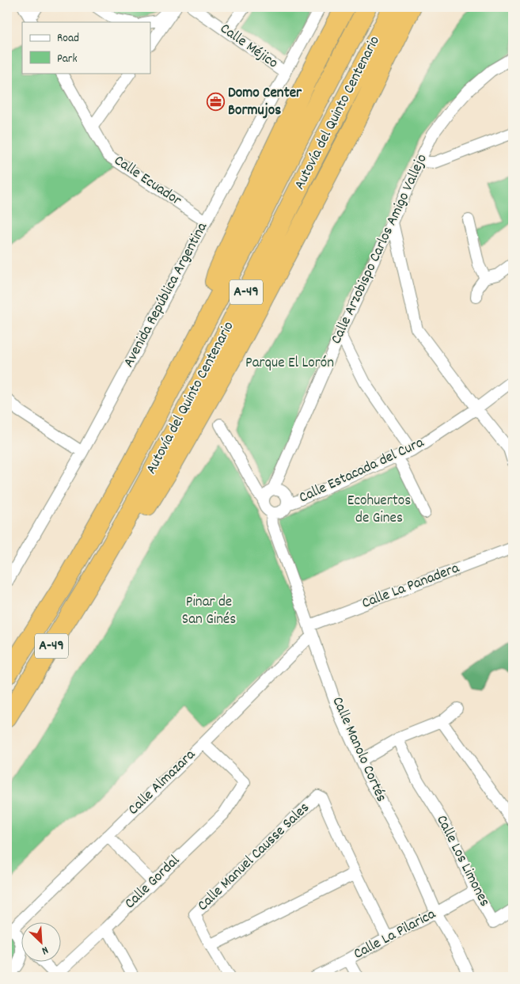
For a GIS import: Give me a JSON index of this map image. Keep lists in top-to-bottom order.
{
  "streets": {
    "highway": ["Autovía del Quinto Centenario", "A-49"],
    "street": [
      "Calle Méjico",
      "Calle Ecuador",
      "Calle Arzobispo Carlos Amigo Vallejo",
      "Avenida República Argentina",
      "Calle Estacada del Cura",
      "Calle La Panadera",
      "Calle Manolo Cortés",
      "Calle Almazara",
      "Calle Manuel Causse Sales",
      "Calle Los Limones",
      "Calle Gordal",
      "Calle La Pilarica"
    ]
  },
  "crossings": [
    ["Calle Méjico", "Avenida República Argentina"],
    ["Calle Ecuador", "Avenida República Argentina"],
    ["Calle Arzobispo Carlos Amigo Vallejo", "Calle Estacada del Cura"],
    ["Calle Arzobispo Carlos Amigo Vallejo", "Calle Manolo Cortés"],
    ["Calle Estacada del Cura", "Calle Manolo Cortés"],
    ["Calle La Panadera", "Calle Manolo Cortés"],
    ["Calle La Panadera", "Calle Almazara"],
    ["Calle Manolo Cortés", "Calle Almazara"],
    ["Calle Manolo Cortés", "Calle La Pilarica"],
    ["Calle Almazara", "Calle Gordal"],
    ["Calle Manuel Causse Sales", "Calle La Pilarica"],
    ["Calle Los Limones", "Calle La Pilarica"]
  ],
  "parks": ["Parque El Lorón", "Ecohuertos de Gines", "Pinar de San Ginés"],
  "places": {
    "office": ["Domo Center Bormujos"]
  },
  "legend": ["Road", "Park"],
  "north": "bottom right"
}
